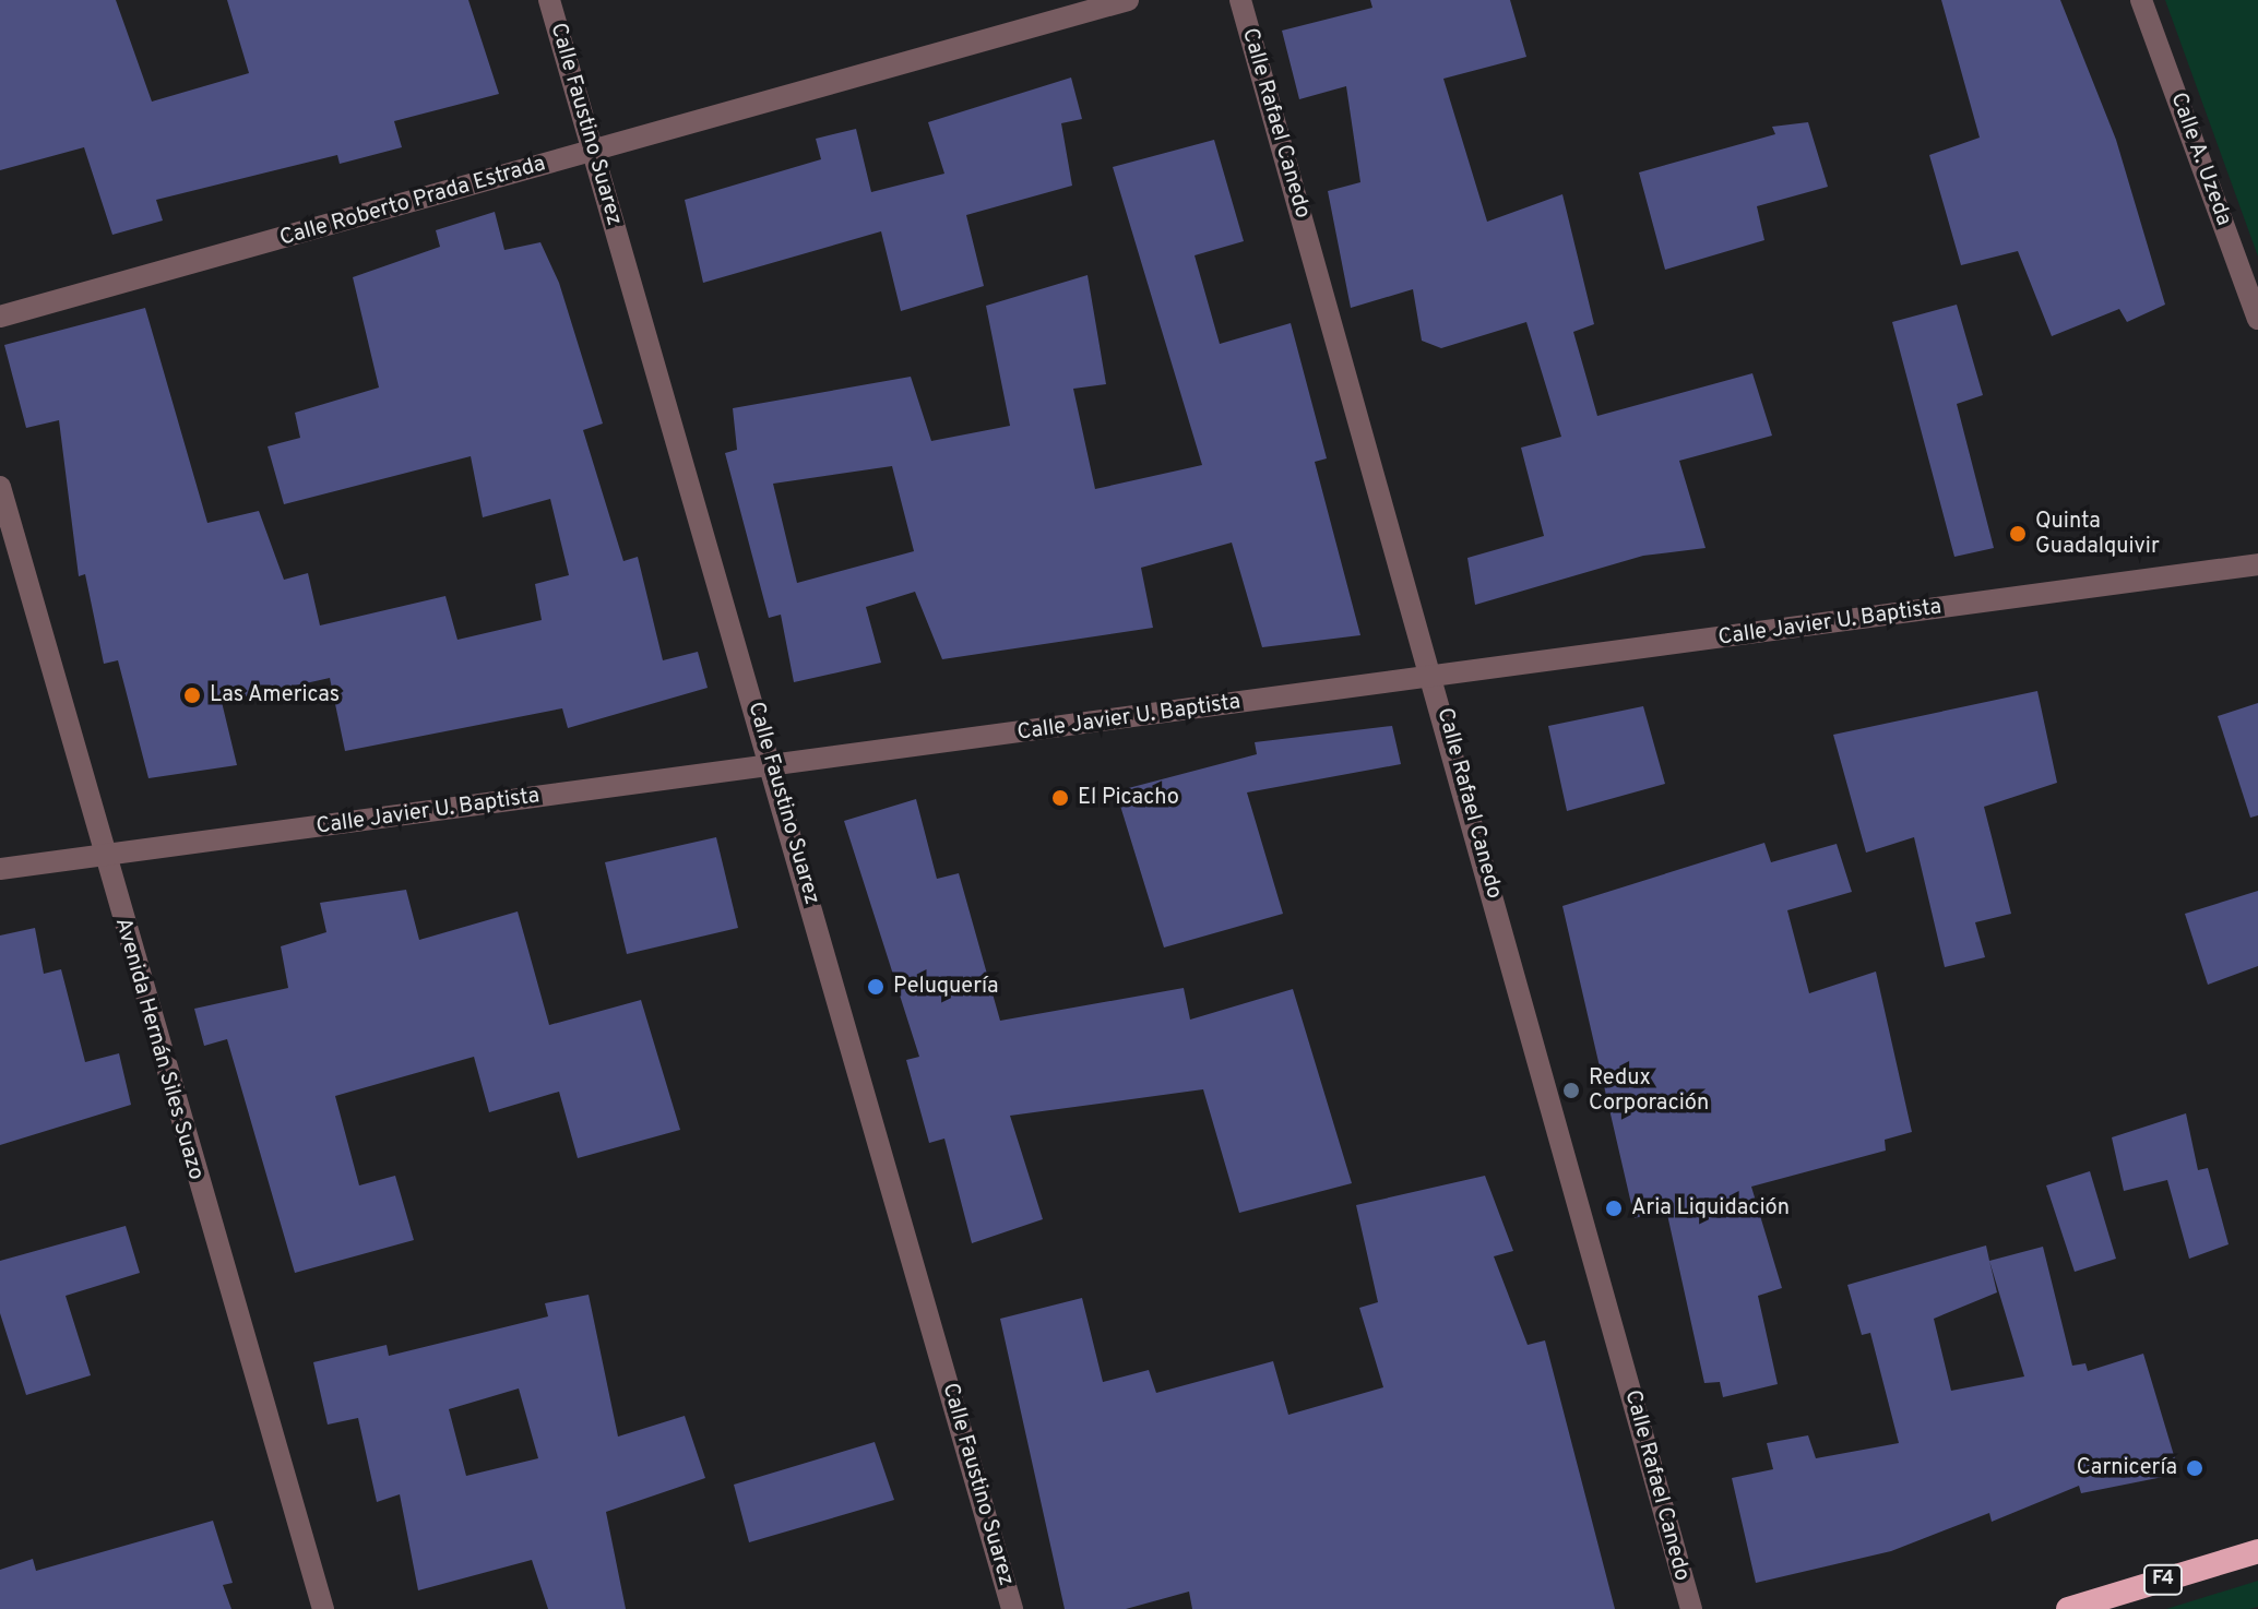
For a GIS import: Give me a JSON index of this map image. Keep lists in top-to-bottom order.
{
  "streets": {
    "highway": ["F4"],
    "street": [
      "Calle Rafael Canedo",
      "Calle Faustino Suarez",
      "Calle A. Uzeda",
      "Calle Roberto Prada Estrada",
      "Calle Javier U. Baptista",
      "Avenida Hernán Siles Suazo"
    ]
  },
  "crossings": [
    ["Calle Rafael Canedo", "Calle Javier U. Baptista"],
    ["Calle Faustino Suarez", "Calle Roberto Prada Estrada"],
    ["Calle Faustino Suarez", "Calle Javier U. Baptista"],
    ["Calle Javier U. Baptista", "Avenida Hernán Siles Suazo"]
  ],
  "places": [
    "Quinta Guadalquivir",
    "Las Americas",
    "El Picacho",
    "Peluquería",
    "Redux Corporación",
    "Aria Liquidación",
    "Carnicería"
  ]
}
